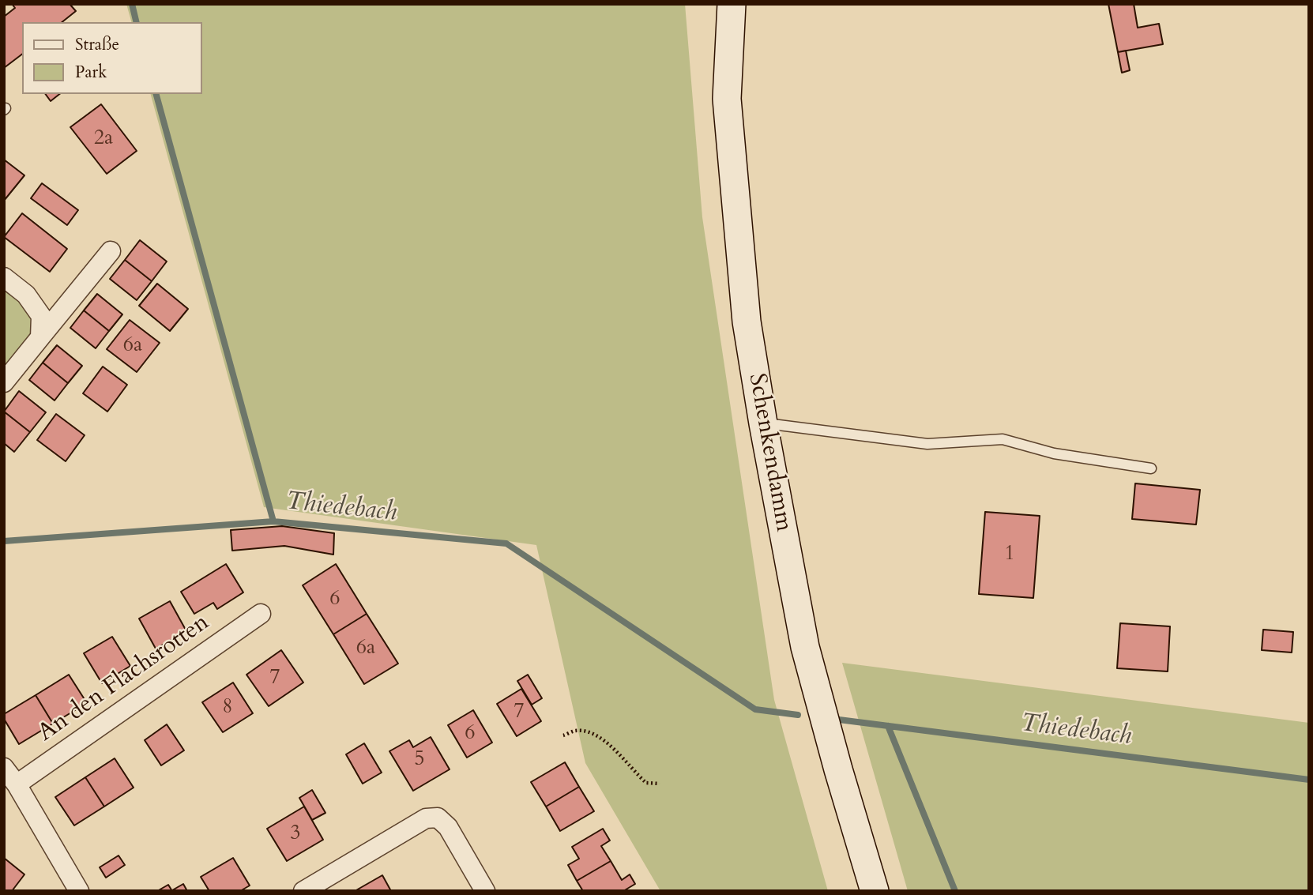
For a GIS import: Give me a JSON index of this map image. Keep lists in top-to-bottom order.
{
  "streets": {
    "street": ["Schenkendamm", "An den Flachsrotten"]
  },
  "water": ["Thiedebach"],
  "house_numbers": [
    "2a",
    "6a",
    "1",
    "6",
    "6a",
    "7",
    "8",
    "7",
    "6",
    "5",
    "3"
  ],
  "legend": ["Straße", "Park"]
}
